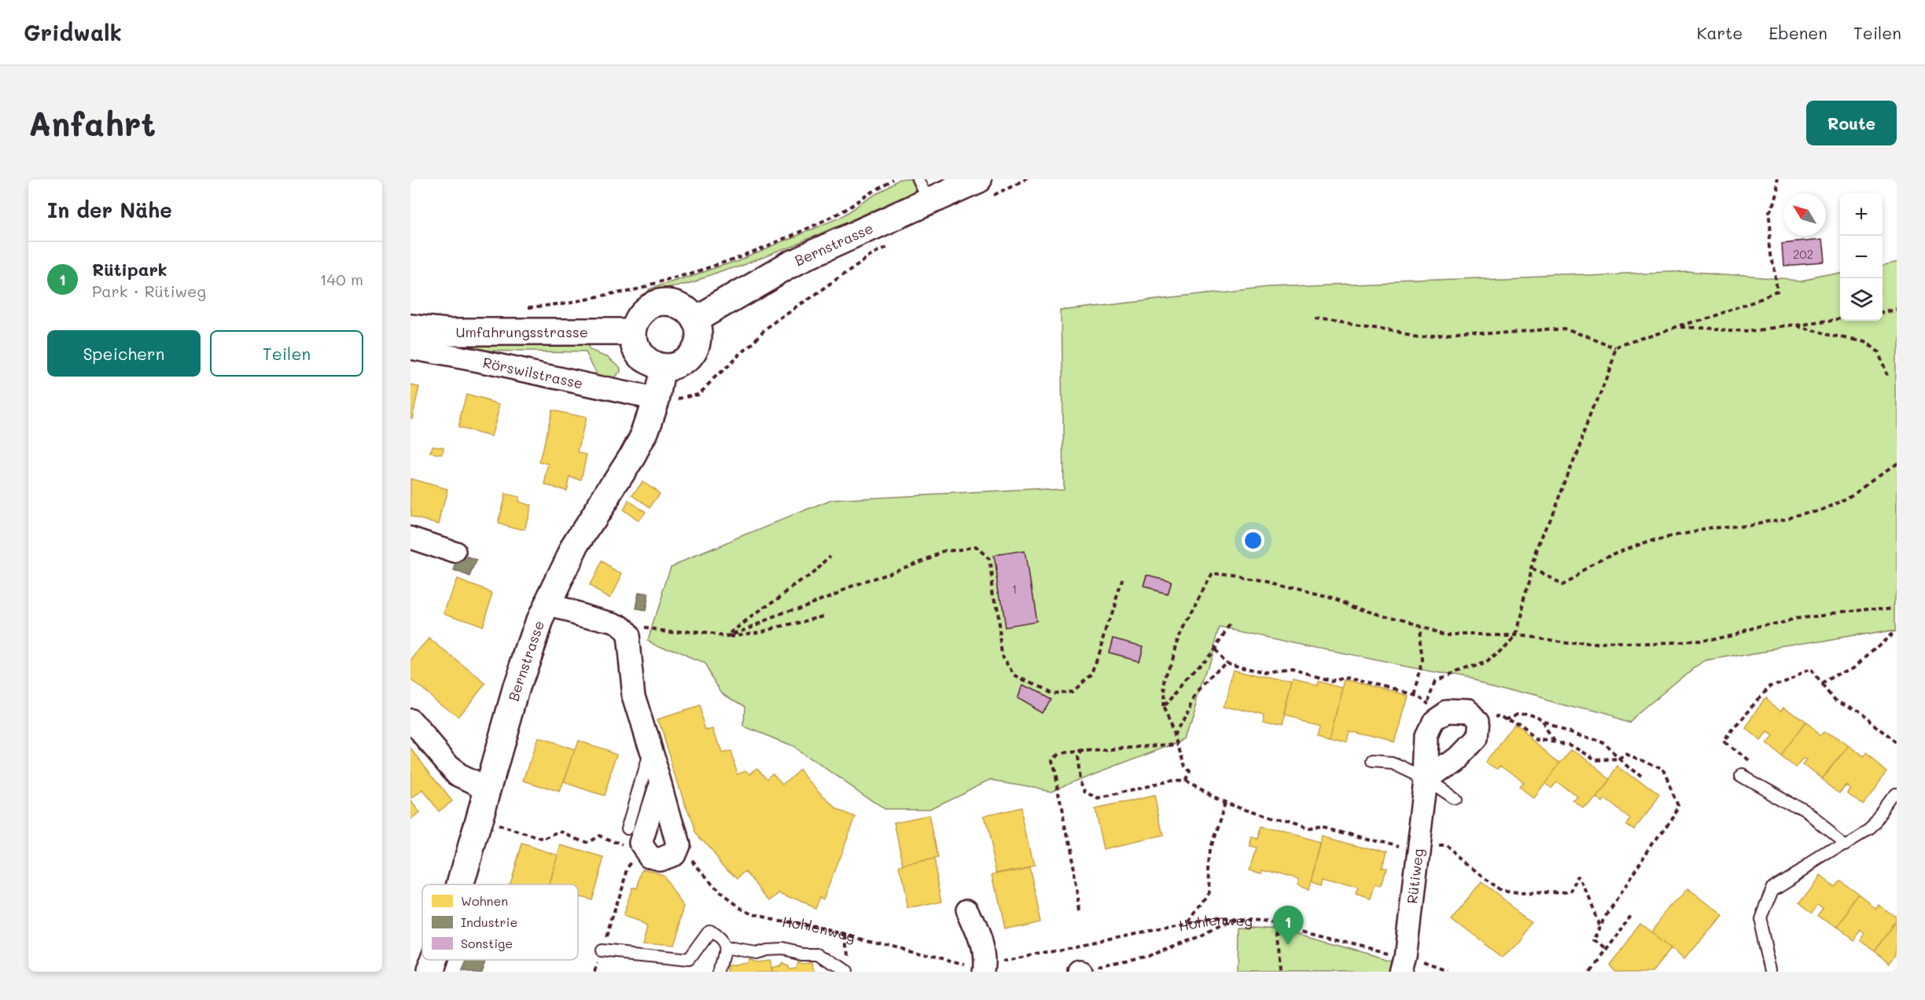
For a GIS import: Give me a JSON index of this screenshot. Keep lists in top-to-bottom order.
{
  "streets": {
    "main road": ["Bernstrasse", "Umfahrungsstrasse"],
    "street": ["Rörswilstrasse", "Rütiweg"],
    "path": ["Hohlenweg"]
  },
  "crossings": [
    ["Bernstrasse", "Umfahrungsstrasse"],
    ["Bernstrasse", "Rörswilstrasse"],
    ["Rütiweg", "Hohlenweg"]
  ],
  "house_numbers": ["202", "1"],
  "legend": ["Wohnen", "Industrie", "Sonstige"],
  "north": "top left",
  "page": {
    "header": "Gridwalk",
    "nav": ["Karte", "Ebenen", "Teilen"],
    "buttons": [
      "Route",
      ["Speichern", "Teilen"]
    ],
    "title": "Anfahrt",
    "heading": "In der Nähe",
    "map_buttons": ["+", "−"],
    "list": [
      {
        "mark": "1",
        "name": "Rütipark",
        "note": "Park · Rütiweg",
        "value": "140 m"
      }
    ],
    "pins": "1"
  }
}
